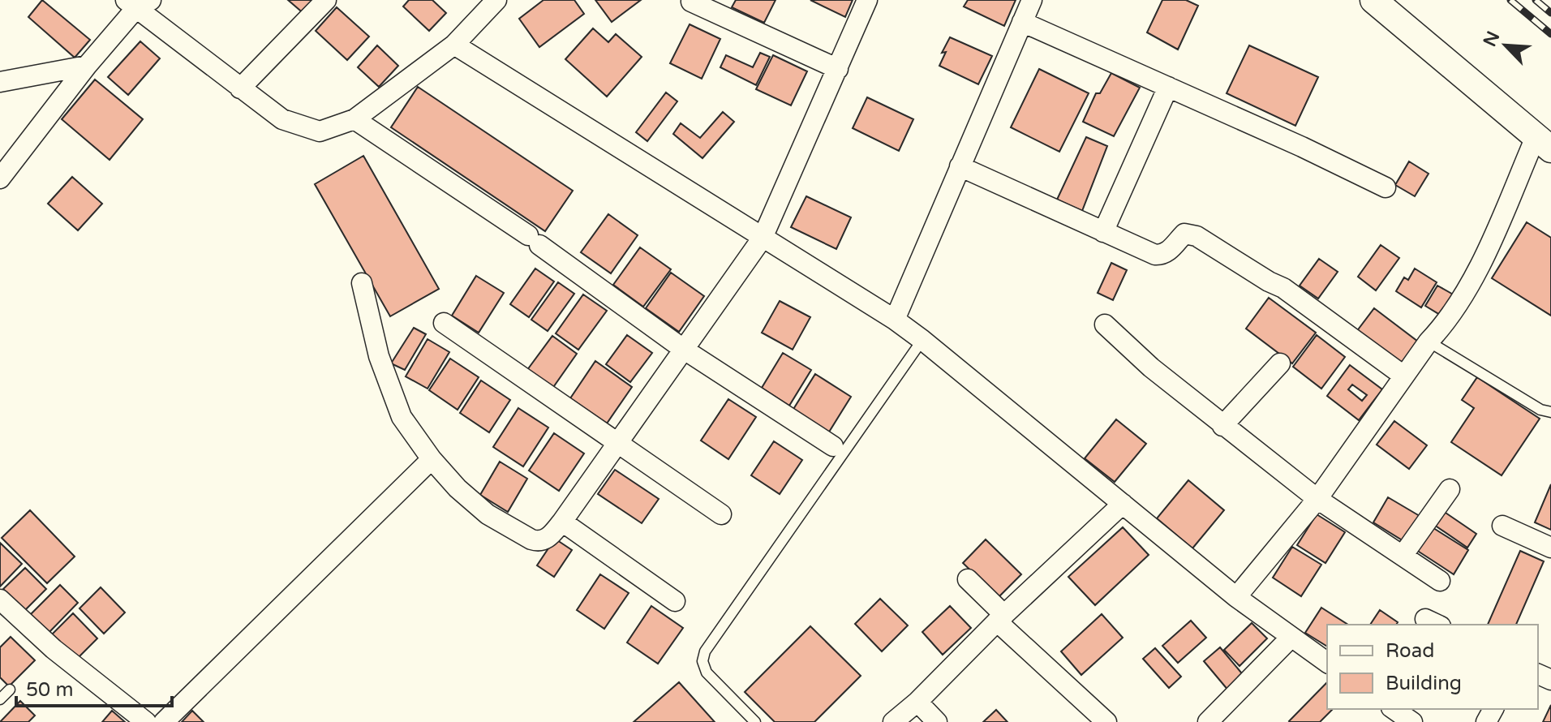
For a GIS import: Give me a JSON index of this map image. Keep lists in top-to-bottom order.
{
  "legend": ["Road", "Building"],
  "scale_bar": "50 m",
  "north": "top left"
}
